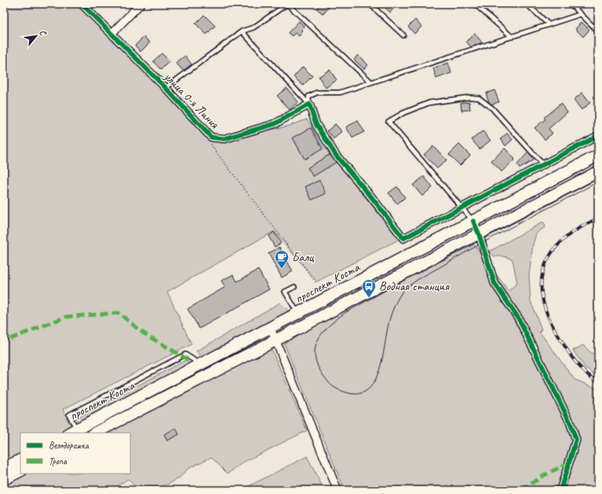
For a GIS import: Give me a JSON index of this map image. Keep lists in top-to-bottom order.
{
  "streets": {
    "main road": ["проспект Коста"],
    "street": ["улица 0-я Линия"]
  },
  "places": {
    "cafe": ["Балц"],
    "bus stop": ["Водная станция"]
  },
  "legend": ["Велодорожка", "Тропа"],
  "north": "top right"
}
